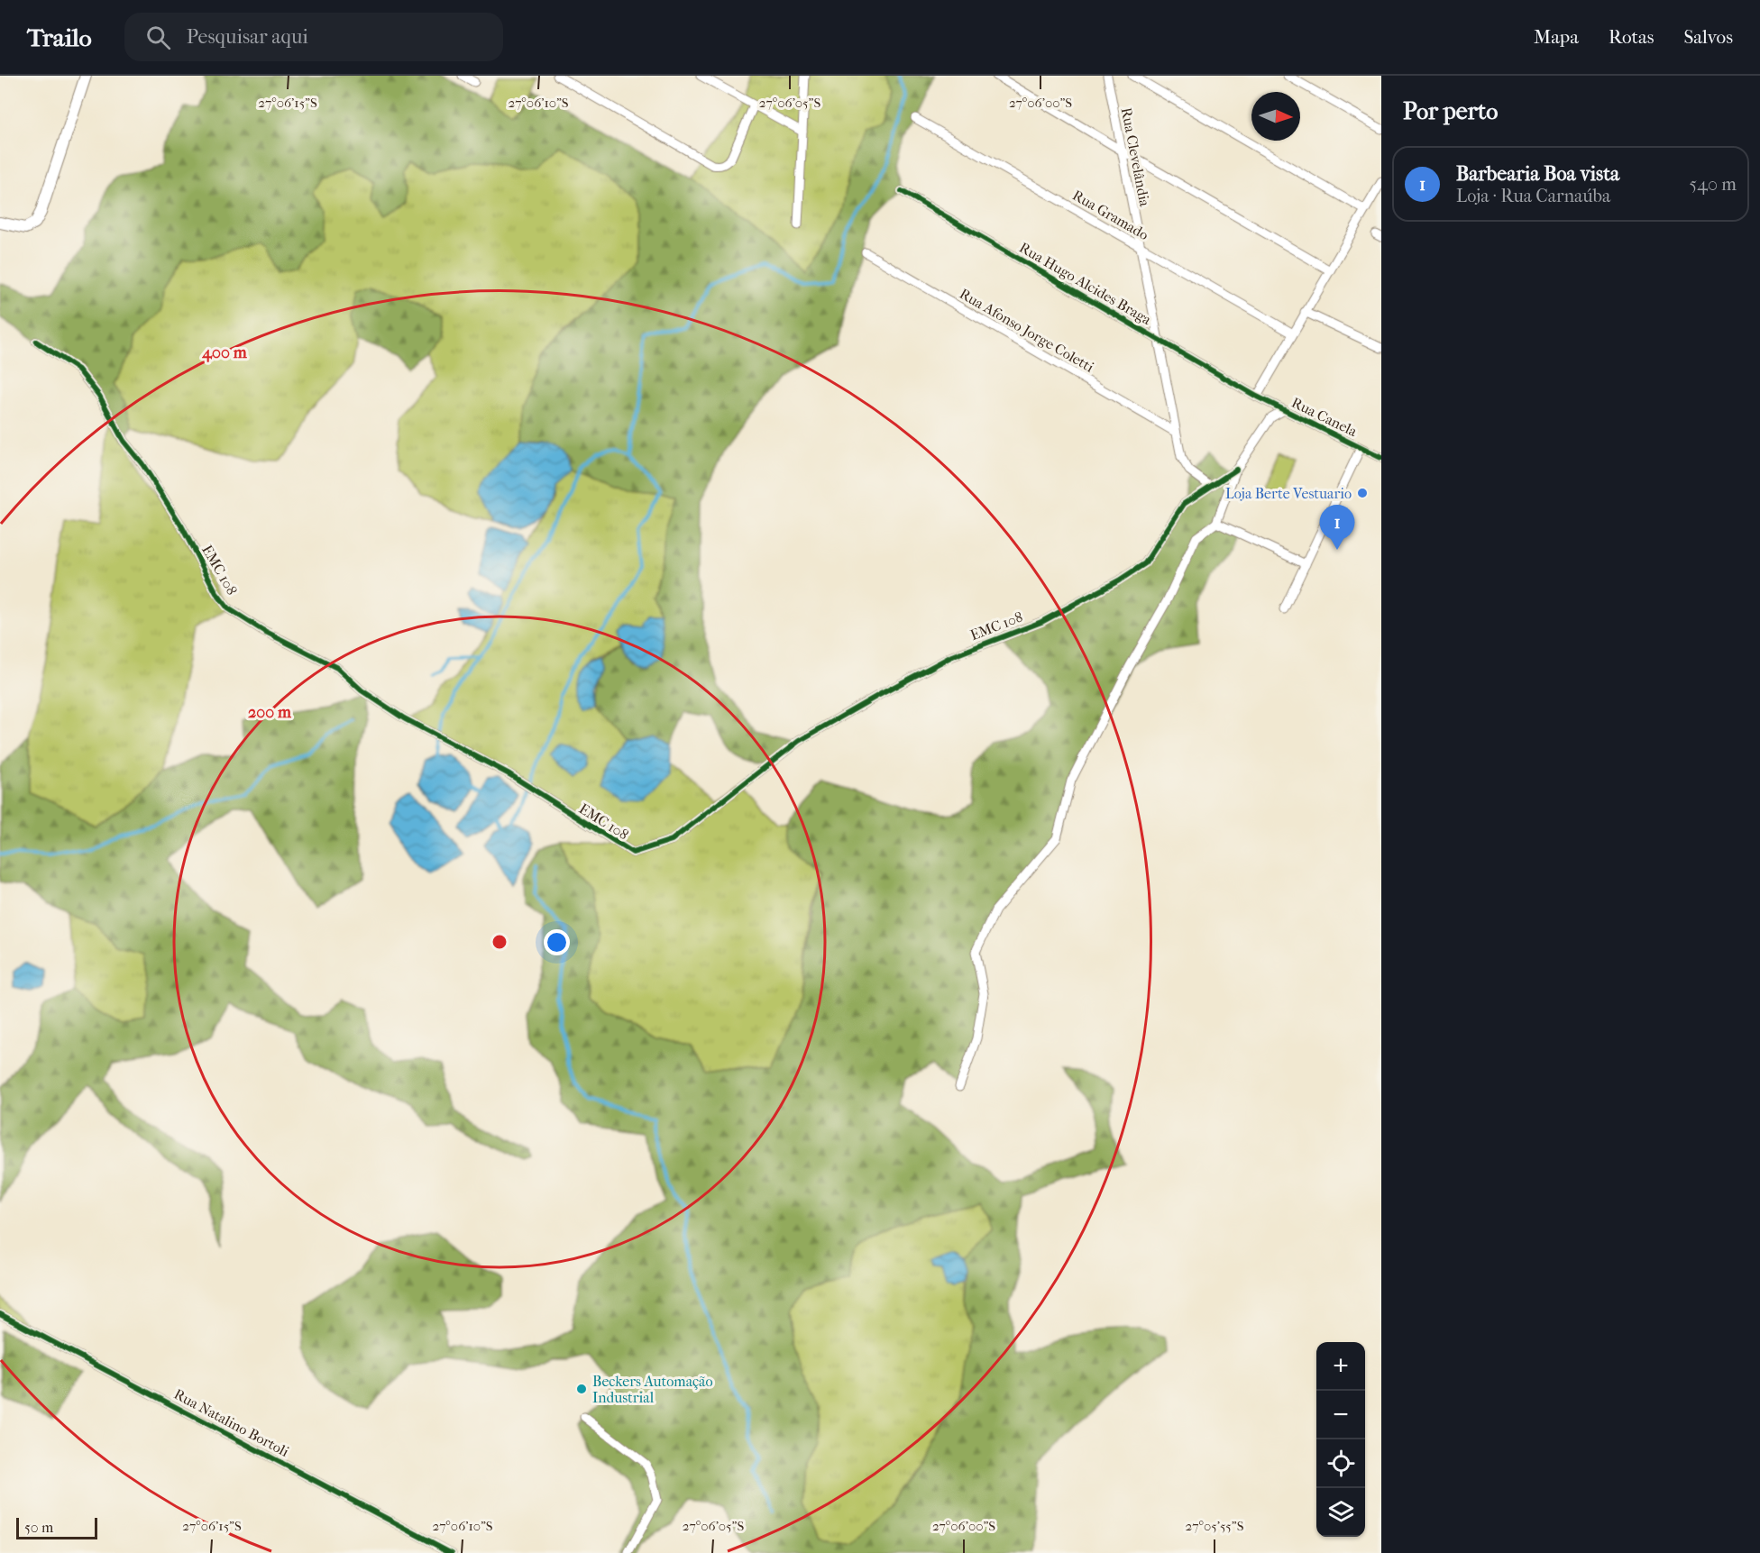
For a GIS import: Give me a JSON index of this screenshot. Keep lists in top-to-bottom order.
{
  "streets": {
    "street": [
      "Rua Clevelândia",
      "Rua Gramado",
      "Rua Hugo Alcides Braga",
      "Rua Afonso Jorge Coletti",
      "Rua Canela",
      "EMC 108",
      "Rua Natalino Bortoli"
    ]
  },
  "crossings": [
    ["Rua Clevelândia", "Rua Gramado"],
    ["Rua Clevelândia", "Rua Hugo Alcides Braga"],
    ["Rua Clevelândia", "Rua Afonso Jorge Coletti"],
    ["Rua Clevelândia", "EMC 108"],
    ["Rua Hugo Alcides Braga", "Rua Canela"]
  ],
  "places": ["Loja Berte Vestuario", "Beckers Automação Industrial"],
  "scale_bar": "50 m",
  "north": "right",
  "page": {
    "header": "Trailo",
    "search": "Pesquisar aqui",
    "nav": ["Mapa", "Rotas", "Salvos"],
    "heading": "Por perto",
    "list": [
      {
        "mark": "1",
        "name": "Barbearia Boa vista",
        "note": "Loja · Rua Carnaúba",
        "value": "540 m"
      }
    ],
    "pins": "1",
    "map_buttons": ["+", "−"],
    "scale": "50 m"
  },
  "coordinates": [
    "27°06'15\"S",
    "27°06'10\"S",
    "27°06'05\"S",
    "27°06'00\"S",
    "27°05'55\"S"
  ],
  "rings": ["400 m", "200 m"]
}
